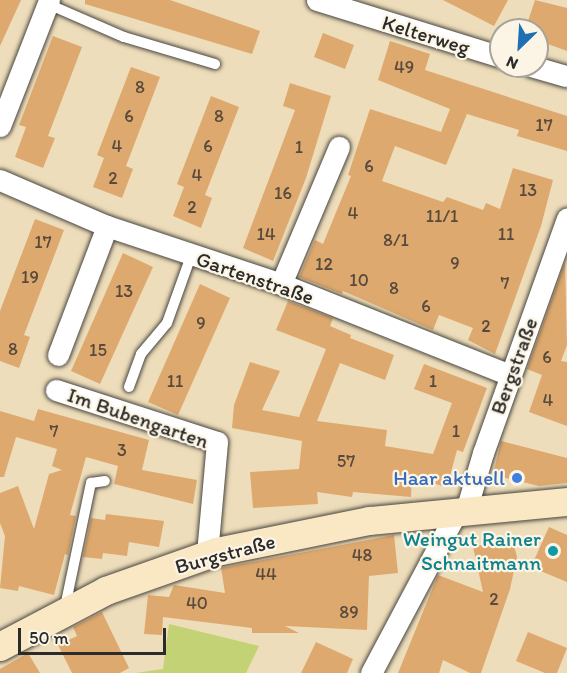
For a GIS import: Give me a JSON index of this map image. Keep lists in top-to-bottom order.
{
  "streets": {
    "main road": ["Burgstraße"],
    "street": [
      "Kelterweg",
      "Gartenstraße",
      "Bergstraße",
      "Im Bubengarten"
    ]
  },
  "crossings": [
    ["Gartenstraße", "Bergstraße"],
    ["Gartenstraße", "Im Bubengarten"],
    ["Bergstraße", "Burgstraße"],
    ["Im Bubengarten", "Burgstraße"]
  ],
  "places": ["Haar aktuell", "Weingut Rainer Schnaitmann"],
  "house_numbers": [
    "49",
    "8",
    "6",
    "8",
    "17",
    "4",
    "6",
    "1",
    "6",
    "4",
    "2",
    "13",
    "16",
    "2",
    "4",
    "11/1",
    "14",
    "11",
    "8/1",
    "17",
    "9",
    "12",
    "19",
    "10",
    "7",
    "8",
    "13",
    "6",
    "9",
    "2",
    "8",
    "15",
    "6",
    "11",
    "1",
    "4",
    "7",
    "1",
    "3",
    "57",
    "48",
    "44",
    "2",
    "40",
    "89"
  ],
  "scale_bar": "50 m",
  "north": "bottom left"
}
